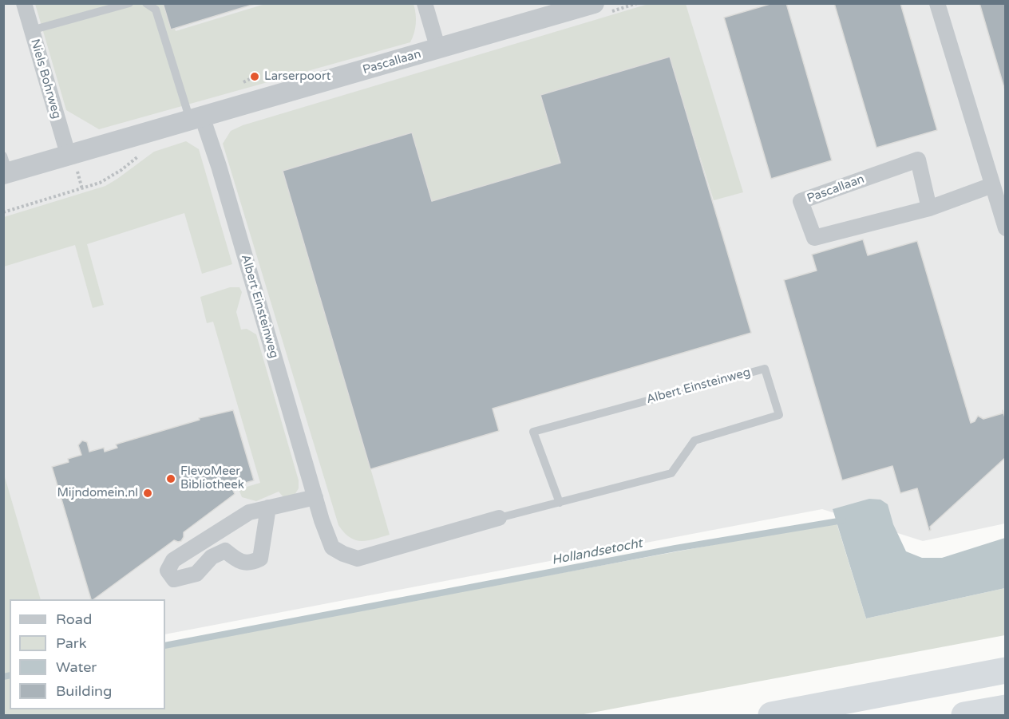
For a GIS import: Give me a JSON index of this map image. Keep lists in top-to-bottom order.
{
  "streets": {
    "street": ["Pascallaan", "Niels Bohrweg", "Albert Einsteinweg"]
  },
  "crossings": [
    ["Pascallaan", "Niels Bohrweg"],
    ["Pascallaan", "Albert Einsteinweg"]
  ],
  "water": ["Hollandsetocht"],
  "places": ["Larserpoort", "FlevoMeer Bibliotheek", "Mijndomein.nl"],
  "legend": [
    "Road",
    "Park",
    "Water",
    "Building"
  ]
}
